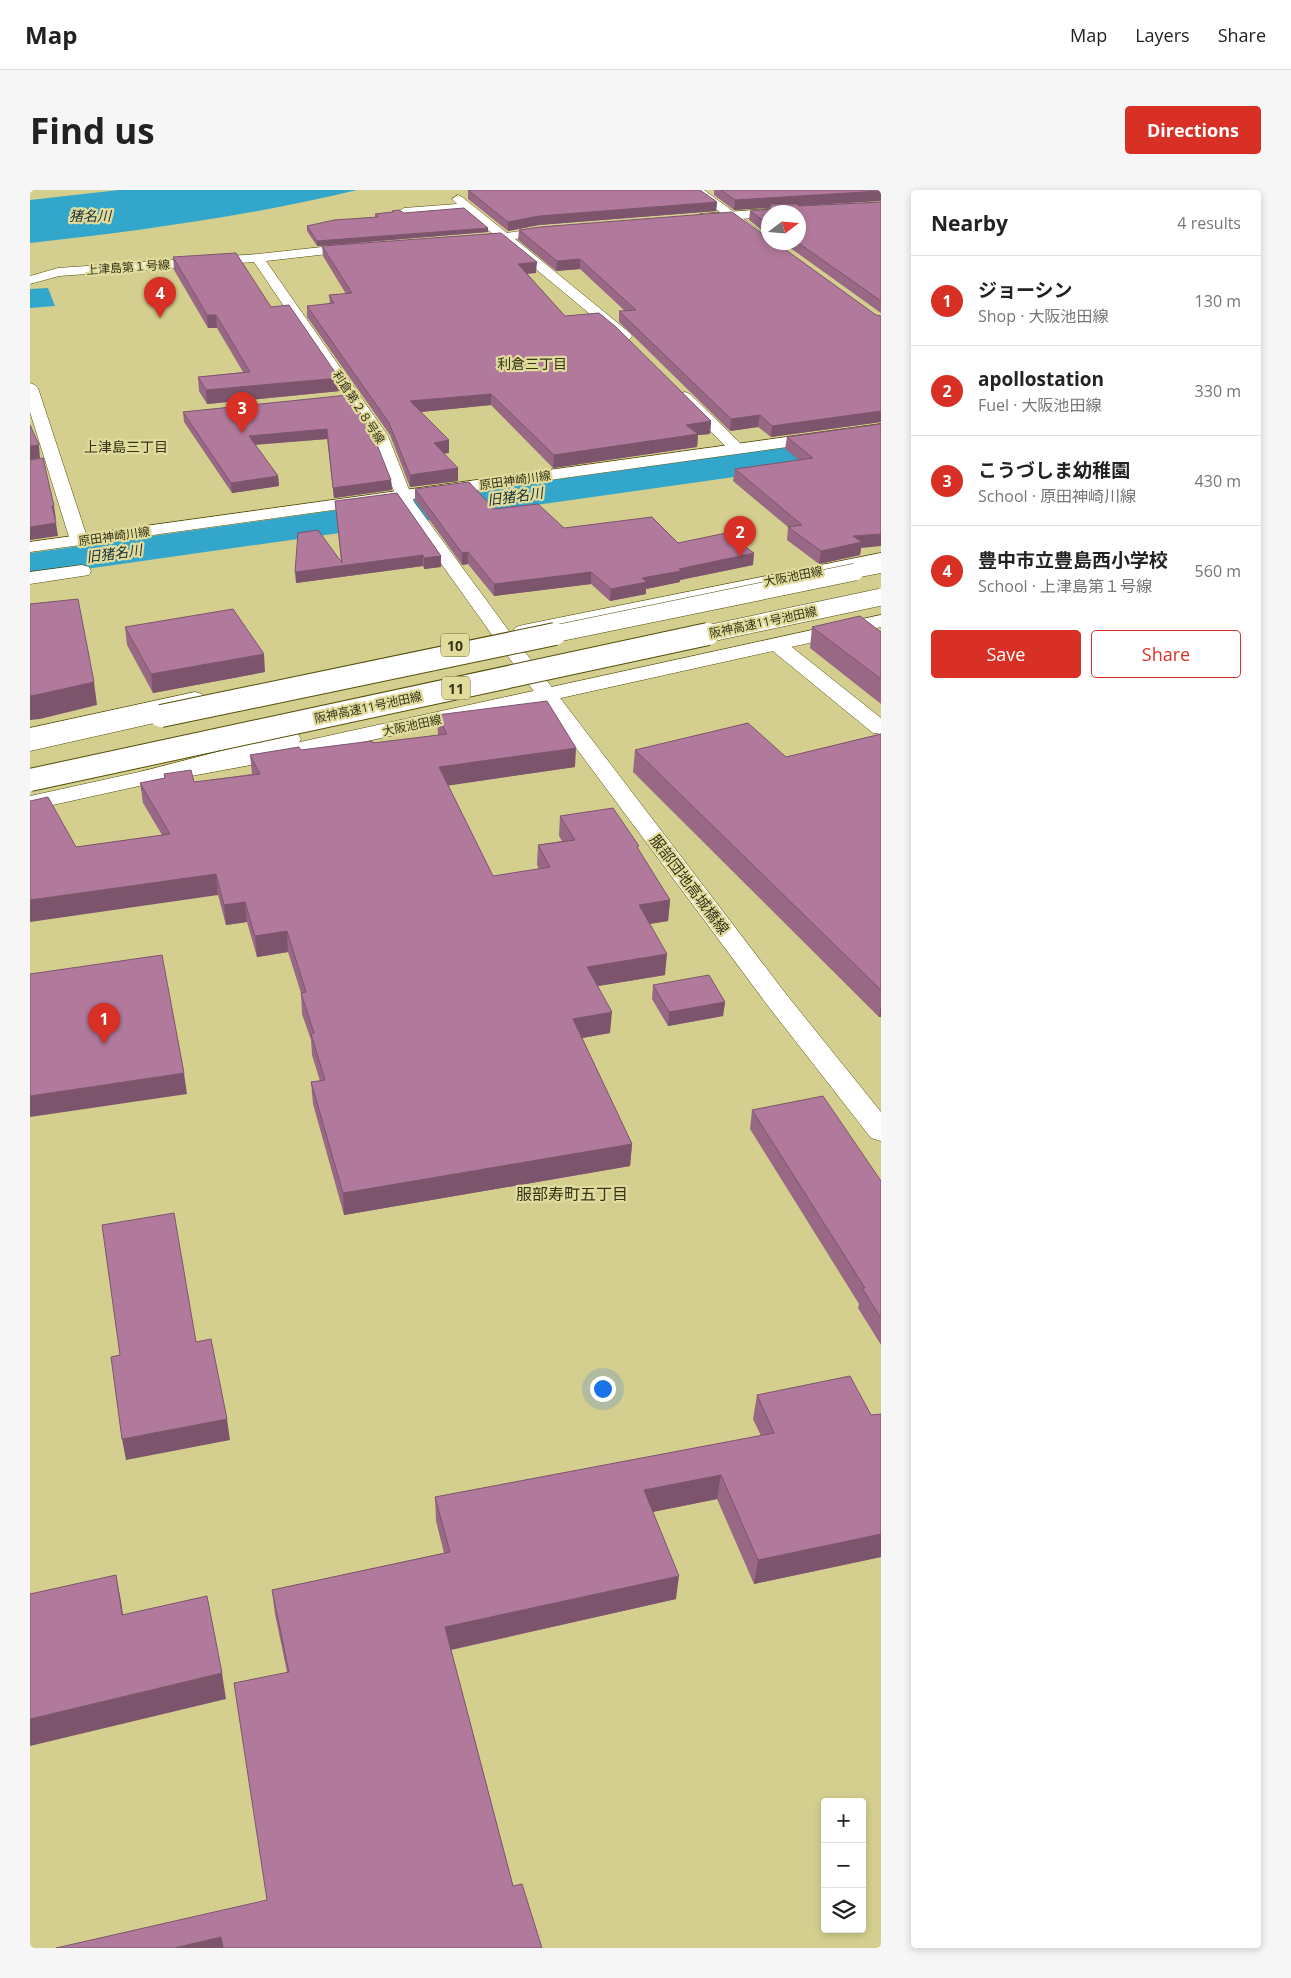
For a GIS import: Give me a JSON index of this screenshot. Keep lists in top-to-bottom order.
{
  "streets": {
    "main road": [
      "上津島第１号線",
      "利倉第２８号線",
      "原田神崎川線",
      "大阪池田線",
      "阪神高速11号池田線",
      "10",
      "11",
      "服部団地高城橋線"
    ]
  },
  "crossings": [
    ["上津島第１号線", "利倉第２８号線"],
    ["利倉第２８号線", "原田神崎川線"],
    ["利倉第２８号線", "大阪池田線"],
    ["利倉第２８号線", "服部団地高城橋線"],
    ["大阪池田線", "11"],
    ["大阪池田線", "服部団地高城橋線"]
  ],
  "districts": ["利倉三丁目", "上津島三丁目", "服部寿町五丁目"],
  "water": ["猪名川", "旧猪名川"],
  "north": "right",
  "page": {
    "header": "Map",
    "nav": ["Map", "Layers", "Share"],
    "buttons": [
      "Directions",
      ["Save", "Share"]
    ],
    "title": "Find us",
    "heading": ["Nearby", "4 results"],
    "list": [
      {
        "mark": "1",
        "name": "ジョーシン",
        "note": "Shop · 大阪池田線",
        "value": "130 m"
      },
      {
        "mark": "2",
        "name": "apollostation",
        "note": "Fuel · 大阪池田線",
        "value": "330 m"
      },
      {
        "mark": "3",
        "name": "こうづしま幼稚園",
        "note": "School · 原田神崎川線",
        "value": "430 m"
      },
      {
        "mark": "4",
        "name": "豊中市立豊島西小学校",
        "note": "School · 上津島第１号線",
        "value": "560 m"
      }
    ],
    "pins": [
      "4",
      "3",
      "2",
      "1"
    ],
    "map_buttons": ["+", "−"]
  }
}
